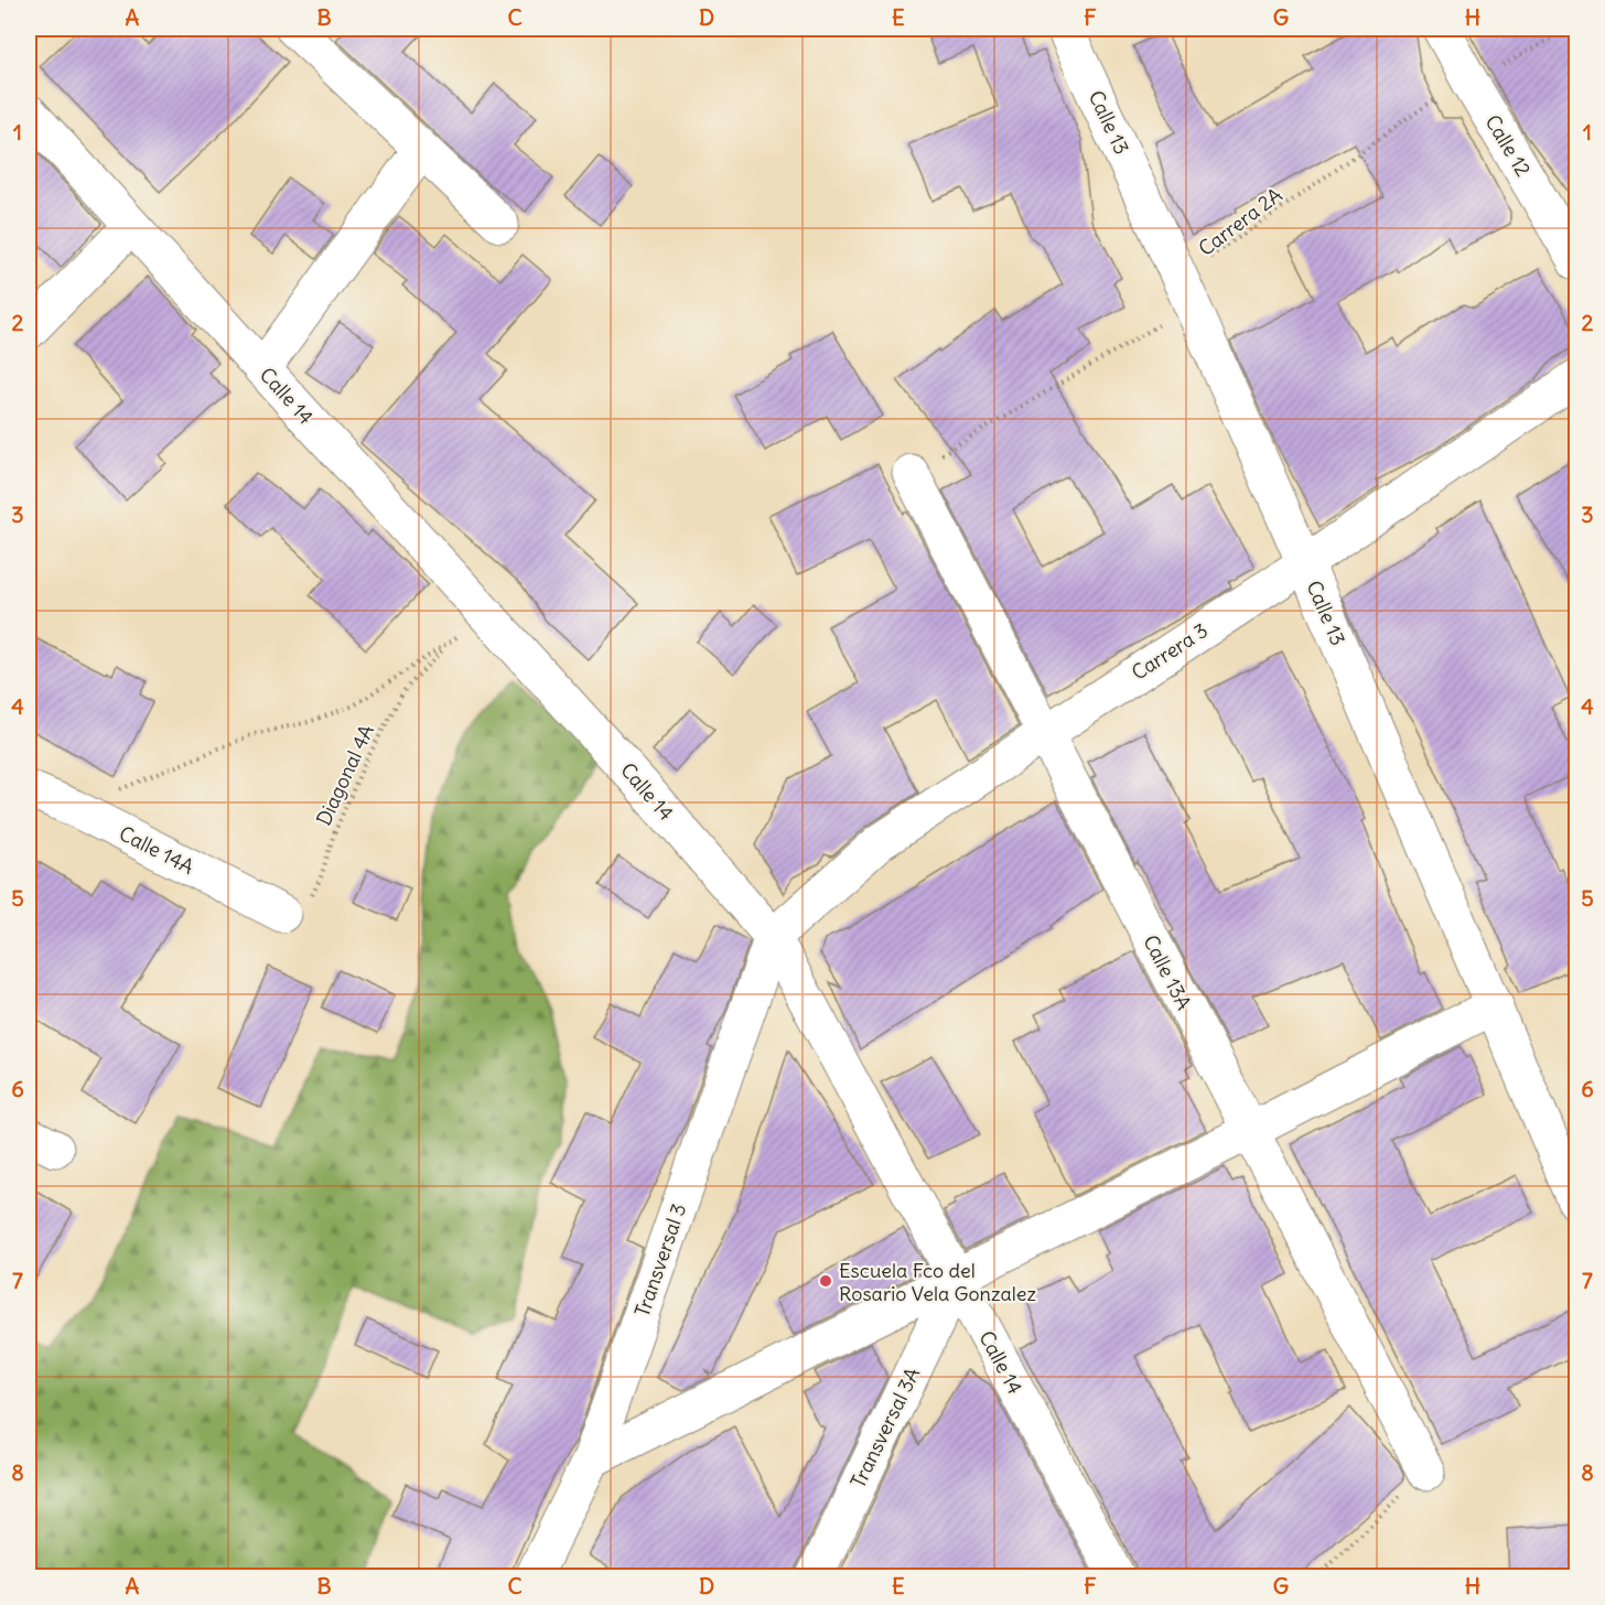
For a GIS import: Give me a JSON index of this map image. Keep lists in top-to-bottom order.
{
  "streets": {
    "street": [
      "Calle 13",
      "Calle 12",
      "Calle 14",
      "Carrera 3",
      "Calle 14A",
      "Calle 13A",
      "Transversal 3",
      "Transversal 3A"
    ],
    "path": ["Carrera 2A", "Diagonal 4A"]
  },
  "crossings": [
    ["Calle 13", "Carrera 2A"],
    ["Calle 13", "Carrera 3"],
    ["Calle 12", "Carrera 2A"],
    ["Carrera 2A", "Calle 13A"],
    ["Calle 14", "Carrera 3"],
    ["Calle 14", "Transversal 3"],
    ["Calle 14", "Transversal 3A"],
    ["Carrera 3", "Calle 13A"],
    ["Carrera 3", "Transversal 3"],
    ["Diagonal 4A", "Calle 14A"]
  ],
  "places": ["Escuela Fco del Rosario Vela Gonzalez"],
  "grid": {
    "columns": [
      "A",
      "B",
      "C",
      "D",
      "E",
      "F",
      "G",
      "H"
    ],
    "rows": [
      "1",
      "2",
      "3",
      "4",
      "5",
      "6",
      "7",
      "8"
    ]
  }
}
